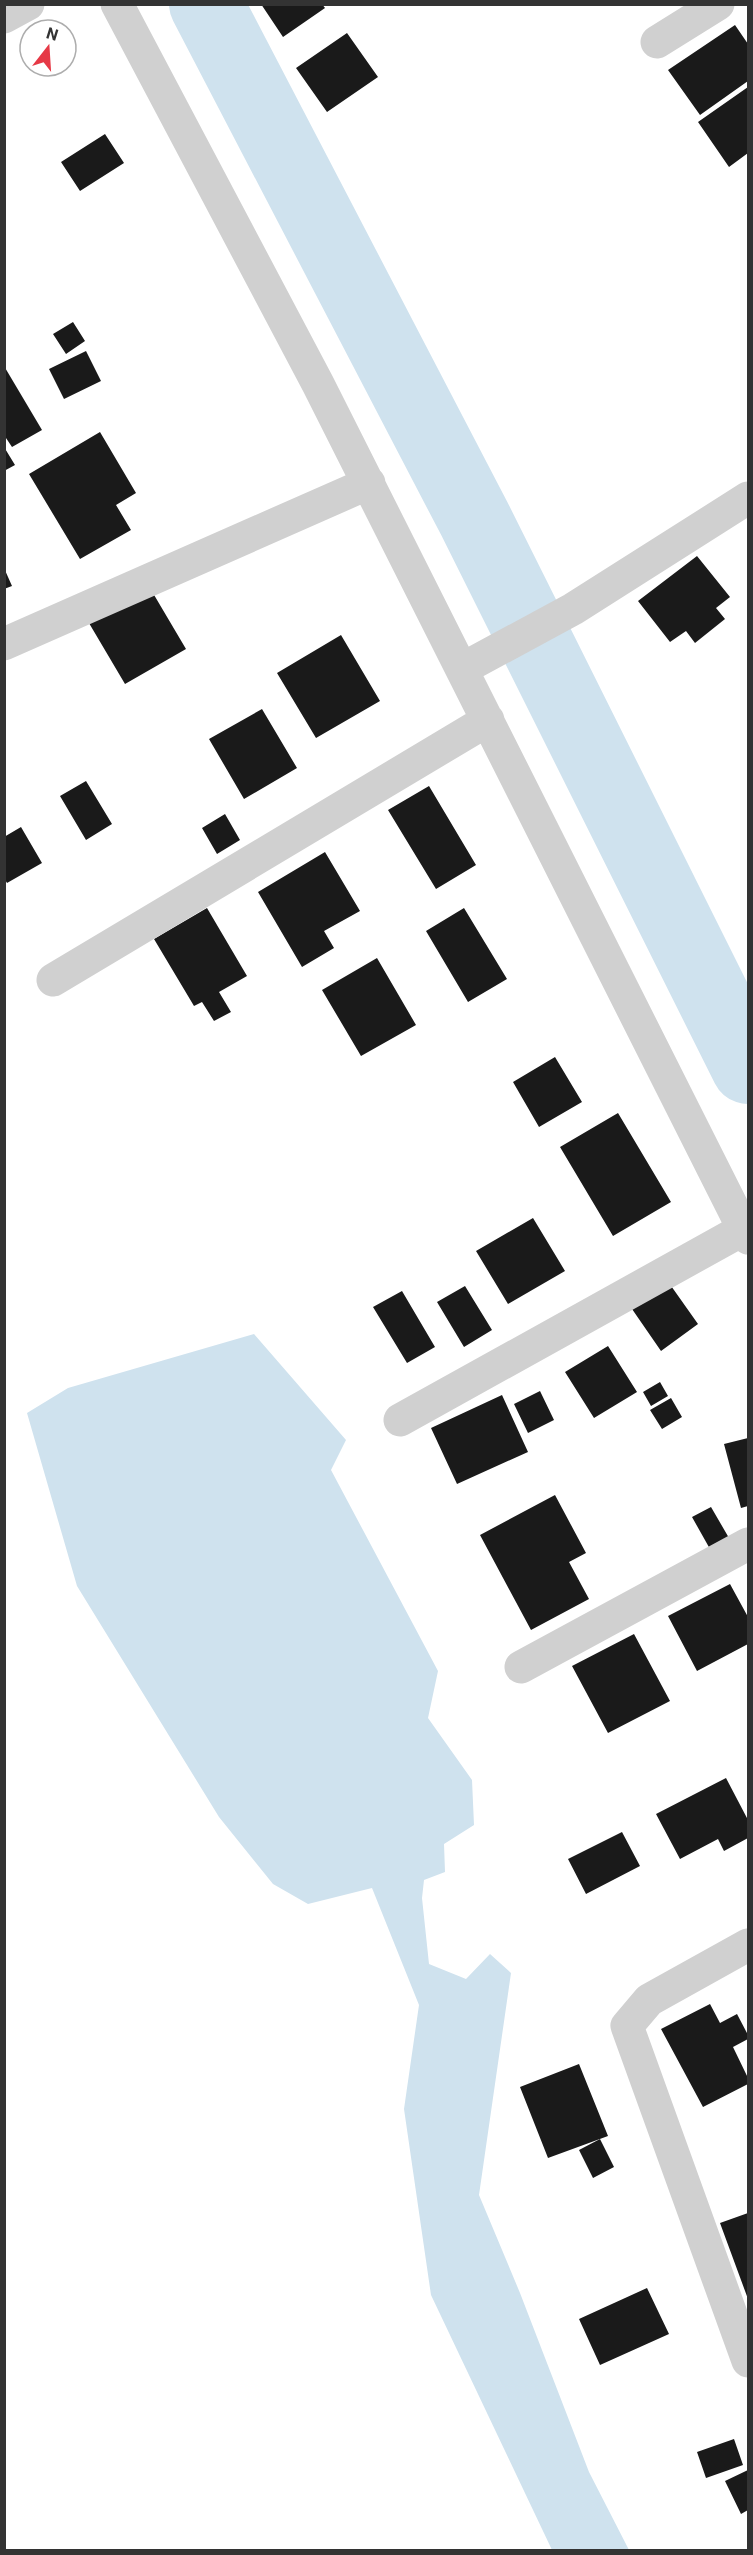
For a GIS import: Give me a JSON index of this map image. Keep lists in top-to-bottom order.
{
  "north": "top"
}
